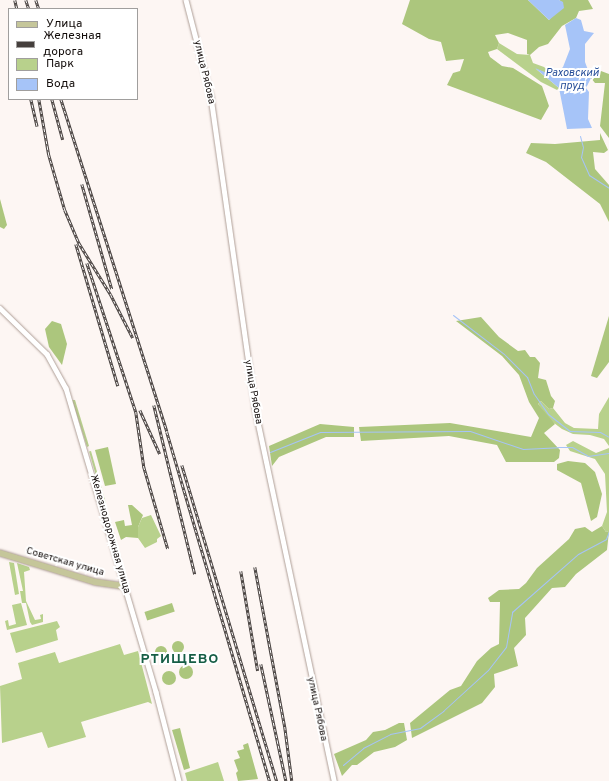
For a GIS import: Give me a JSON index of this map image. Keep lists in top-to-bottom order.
{
  "streets": {
    "main road": ["Советская улица"],
    "street": ["улица Рябова", "Железнодорожная улица"]
  },
  "crossings": [
    ["Железнодорожная улица", "Советская улица"]
  ],
  "districts": ["РТИЩЕВО"],
  "water": ["Раховский пруд"],
  "legend": [
    "Улица",
    "Железная дорога",
    "Парк",
    "Вода"
  ]
}
